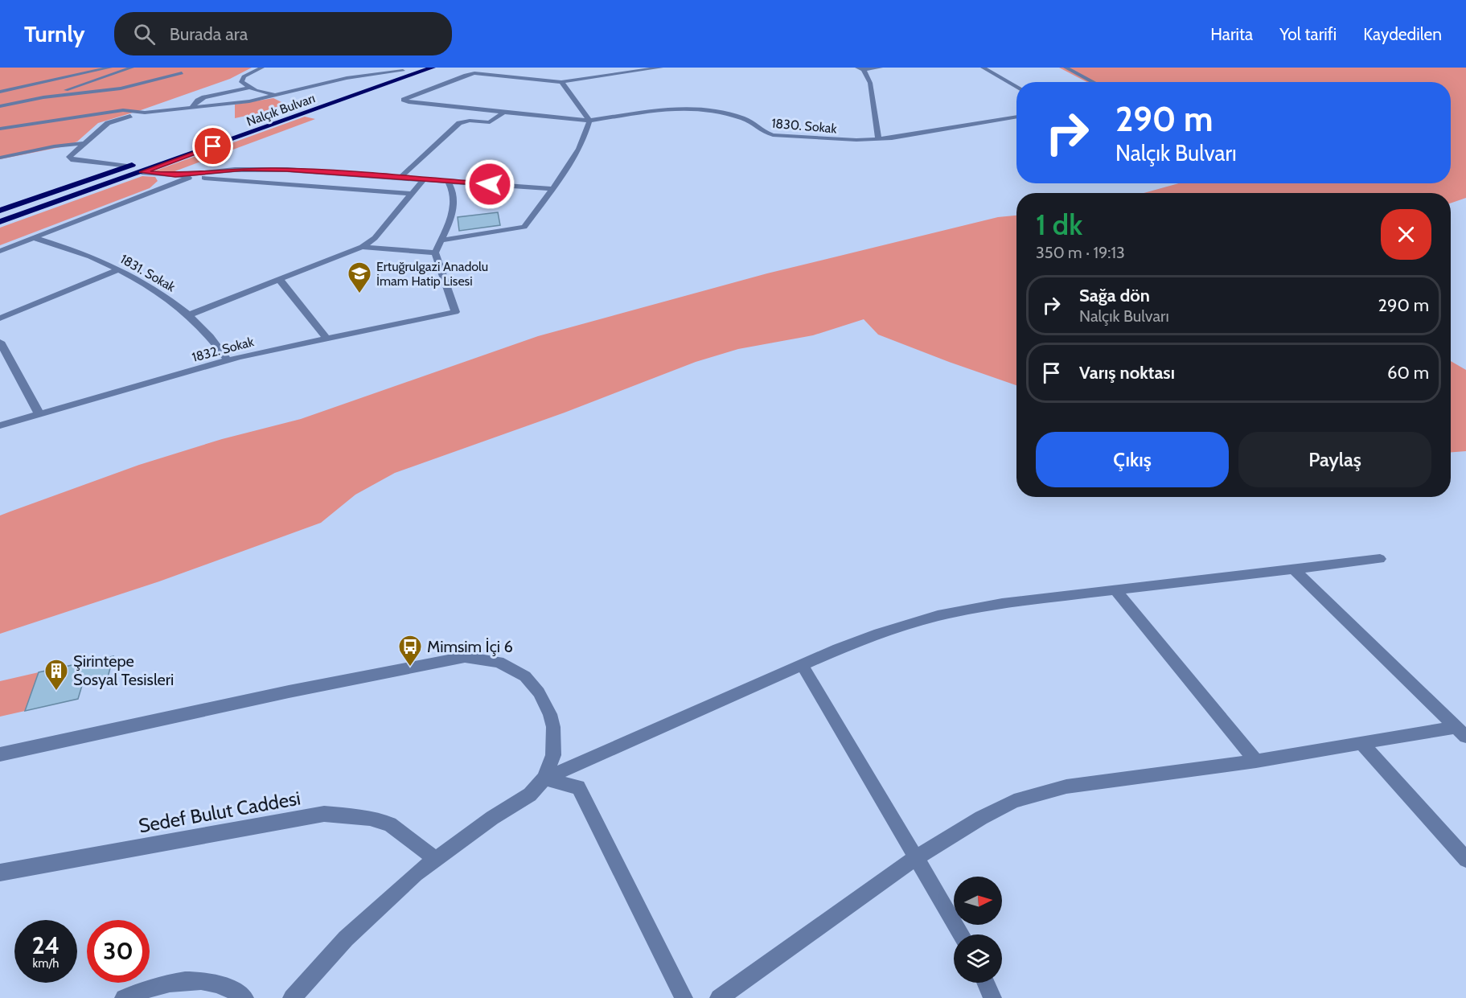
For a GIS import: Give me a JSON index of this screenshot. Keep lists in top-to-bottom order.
{
  "streets": {
    "highway": ["Nalçık Bulvarı"],
    "street": [
      "1830. Sokak",
      "1831. Sokak",
      "1832. Sokak",
      "Sedef Bulut Caddesi"
    ]
  },
  "crossings": [
    ["1831. Sokak", "1832. Sokak"]
  ],
  "places": {
    "school or university": ["Ertuğrulgazi Anadolu İmam Hatip Lisesi"],
    "bus stop": ["Mimsim İçi 6"],
    "building": ["Şirintepe Sosyal Tesisleri"]
  },
  "north": "right",
  "page": {
    "header": "Turnly",
    "search": "Burada ara",
    "nav": ["Harita", "Yol tarifi", "Kaydedilen"],
    "turn": ["290 m", "Nalçık Bulvarı"],
    "heading": ["1 dk", "350 m · 19:13"],
    "list": [
      {
        "name": "Sağa dön",
        "note": "Nalçık Bulvarı",
        "value": "290 m"
      },
      {
        "name": "Varış noktası",
        "value": "60 m"
      }
    ],
    "buttons": ["Çıkış", "Paylaş"],
    "speed": "24 km/h",
    "limit": "30"
  }
}
